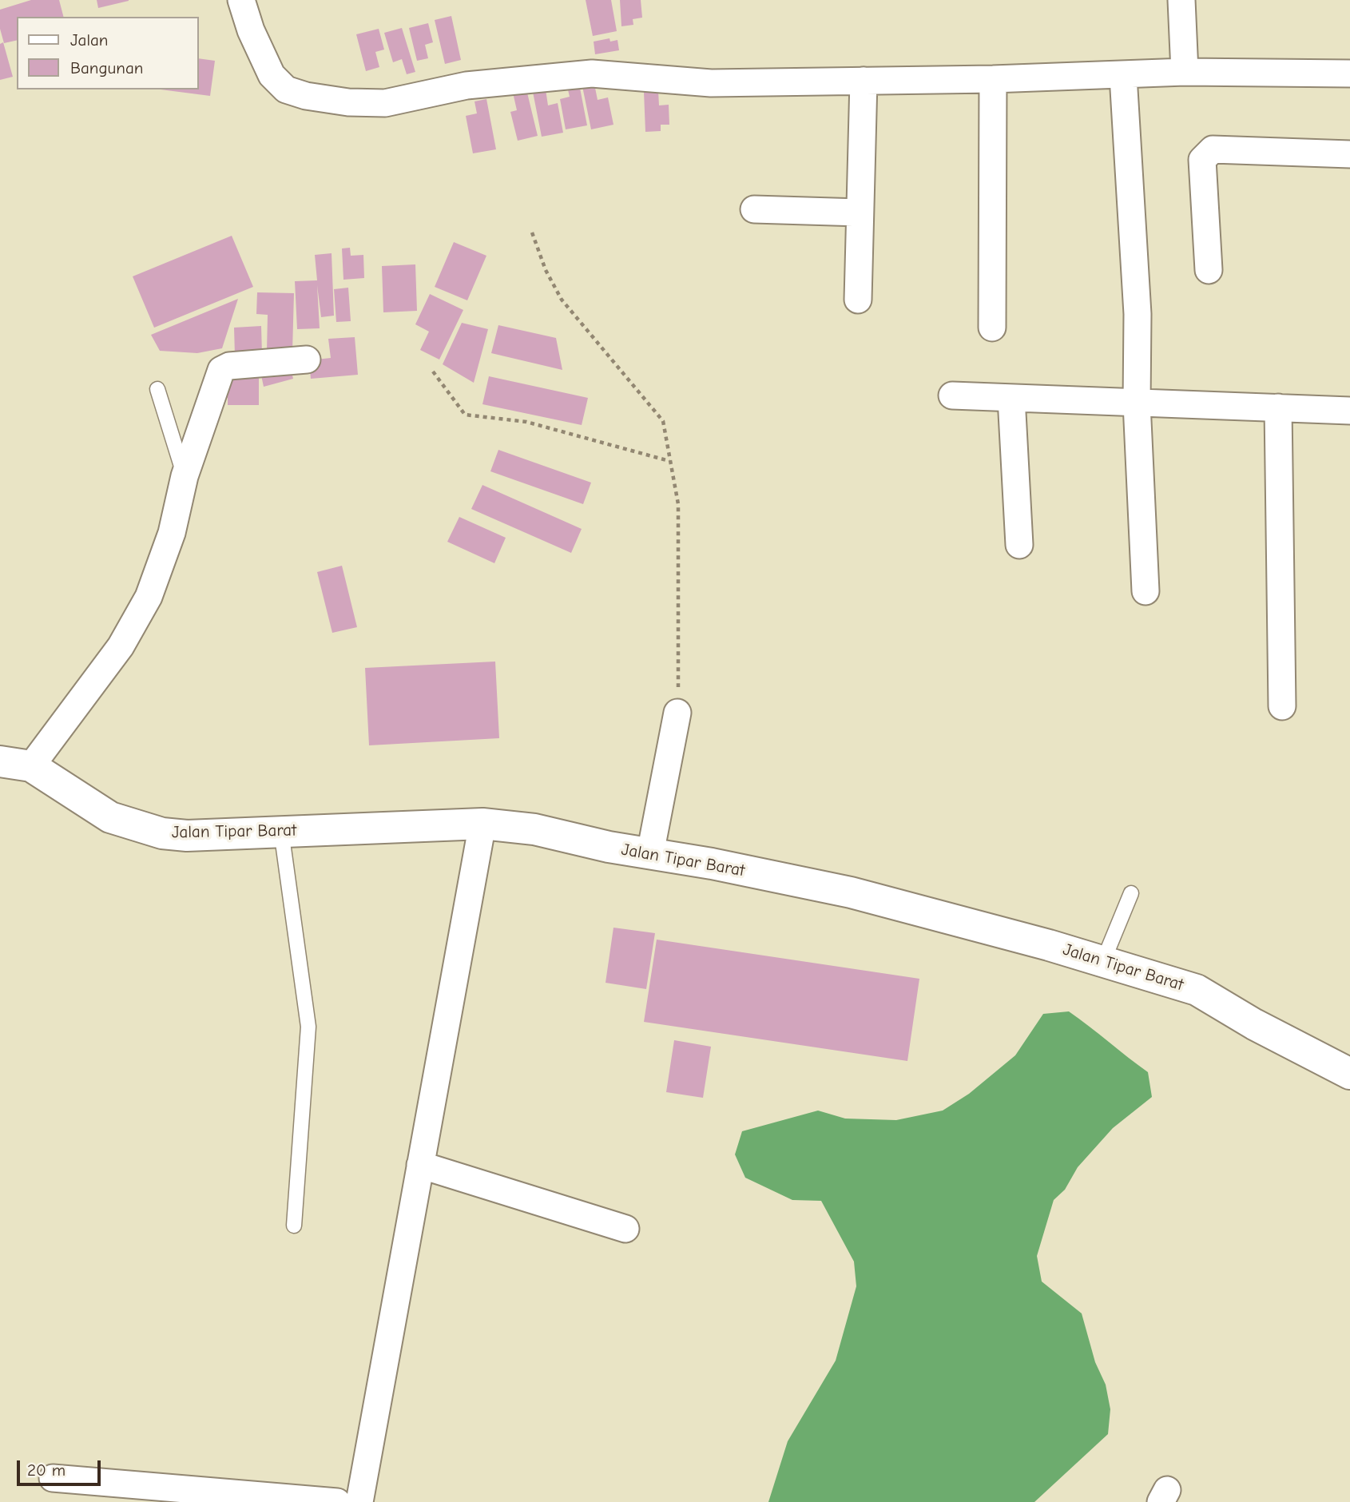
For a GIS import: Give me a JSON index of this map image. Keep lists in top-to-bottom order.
{
  "streets": {
    "street": ["Jalan Tipar Barat"]
  },
  "legend": ["Jalan", "Bangunan"],
  "scale_bar": "20 m"
}
